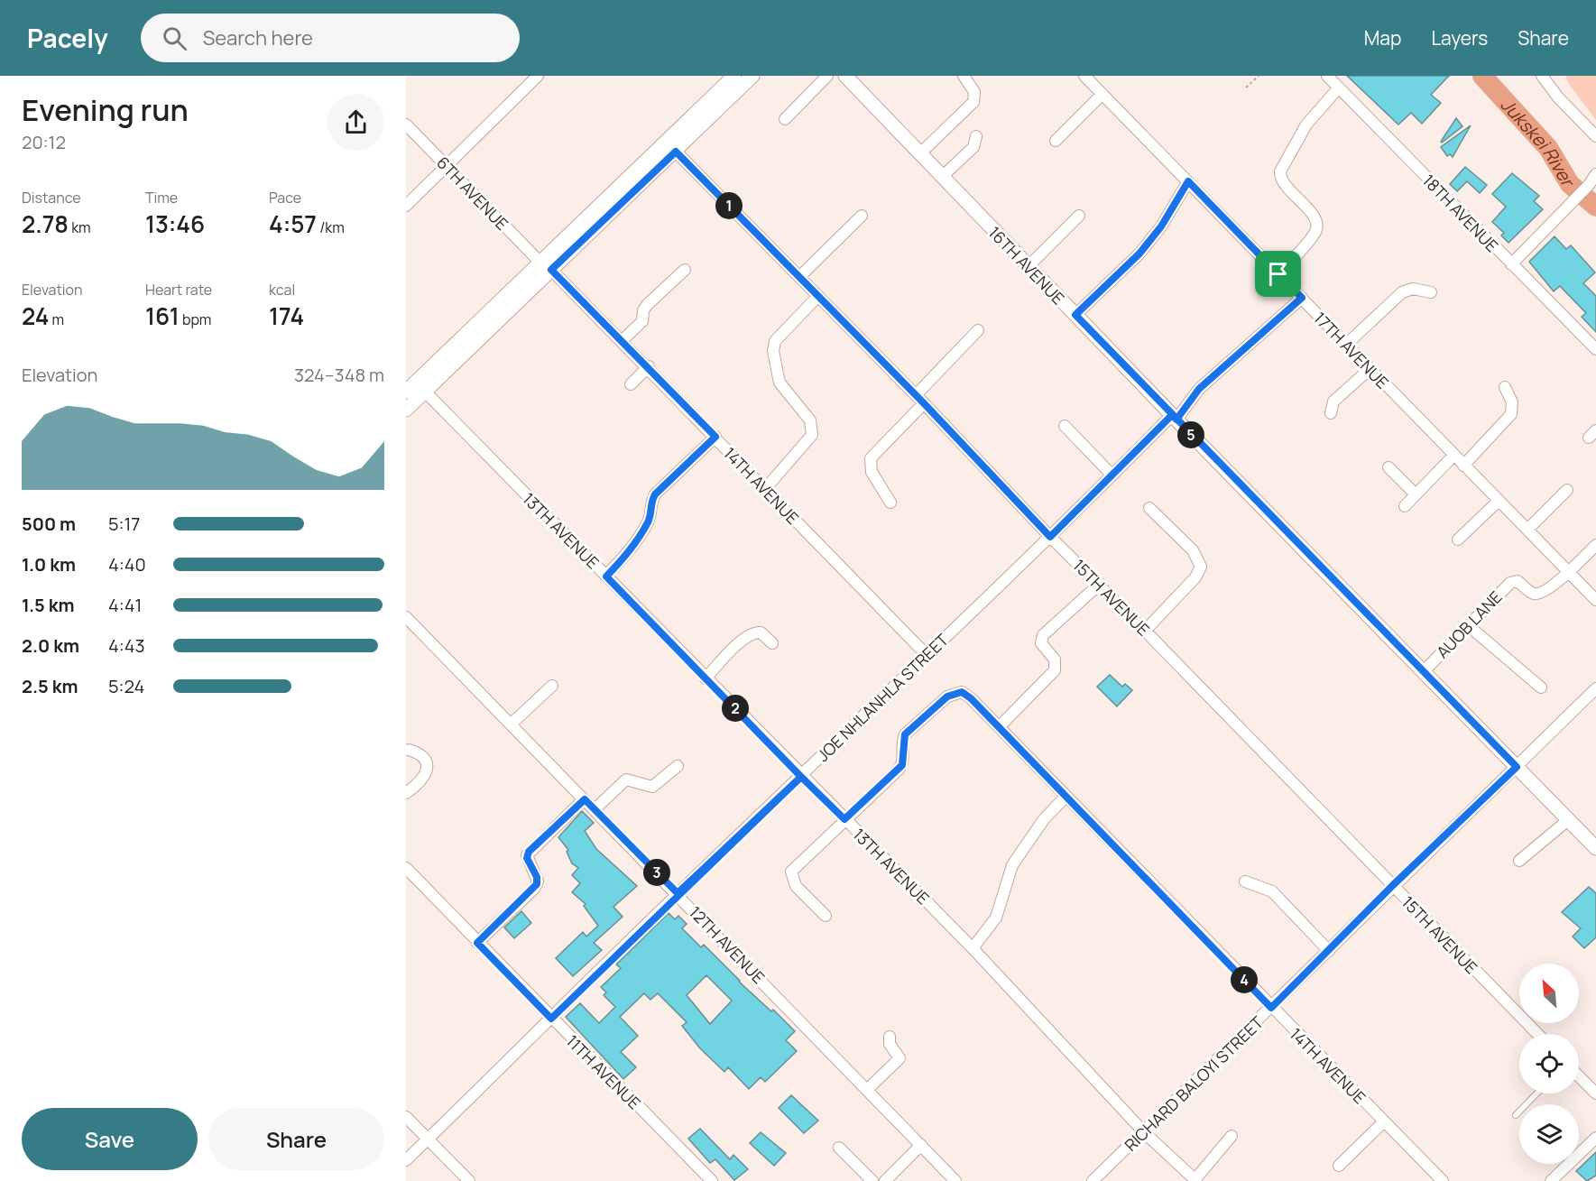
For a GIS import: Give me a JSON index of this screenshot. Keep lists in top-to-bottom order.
{
  "streets": {
    "street": [
      "6TH AVENUE",
      "18TH AVENUE",
      "16TH AVENUE",
      "17TH AVENUE",
      "14TH AVENUE",
      "13TH AVENUE",
      "15TH AVENUE",
      "AUOB LANE",
      "JOE NHLANHLA STREET",
      "12TH AVENUE",
      "11TH AVENUE",
      "RICHARD BALOYI STREET"
    ]
  },
  "crossings": [
    ["16TH AVENUE", "AUOB LANE"],
    ["16TH AVENUE", "JOE NHLANHLA STREET"],
    ["16TH AVENUE", "RICHARD BALOYI STREET"],
    ["17TH AVENUE", "AUOB LANE"],
    ["17TH AVENUE", "JOE NHLANHLA STREET"],
    ["14TH AVENUE", "13TH AVENUE"],
    ["14TH AVENUE", "JOE NHLANHLA STREET"],
    ["14TH AVENUE", "RICHARD BALOYI STREET"],
    ["13TH AVENUE", "JOE NHLANHLA STREET"],
    ["13TH AVENUE", "RICHARD BALOYI STREET"],
    ["15TH AVENUE", "JOE NHLANHLA STREET"],
    ["15TH AVENUE", "RICHARD BALOYI STREET"],
    ["JOE NHLANHLA STREET", "12TH AVENUE"],
    ["JOE NHLANHLA STREET", "11TH AVENUE"]
  ],
  "water": ["Jukskei River"],
  "north": "top left",
  "page": {
    "header": "Pacely",
    "search": "Search here",
    "nav": ["Map", "Layers", "Share"],
    "heading": ["Evening run", "20:12"],
    "stats": [
      ["Distance", "2.78 km"],
      ["Time", "13:46"],
      ["Pace", "4:57 /km"],
      ["Elevation", "24 m"],
      ["Heart rate", "161 bpm"],
      ["kcal", "174"]
    ],
    "pins": [
      "1",
      "5",
      "2",
      "3",
      "4"
    ],
    "chart": ["Elevation", "324–348 m"],
    "list": [
      {
        "name": "500 m",
        "note": "5:17"
      },
      {
        "name": "1.0 km",
        "note": "4:40"
      },
      {
        "name": "1.5 km",
        "note": "4:41"
      },
      {
        "name": "2.0 km",
        "note": "4:43"
      },
      {
        "name": "2.5 km",
        "note": "5:24"
      }
    ],
    "buttons": ["Save", "Share"]
  }
}
